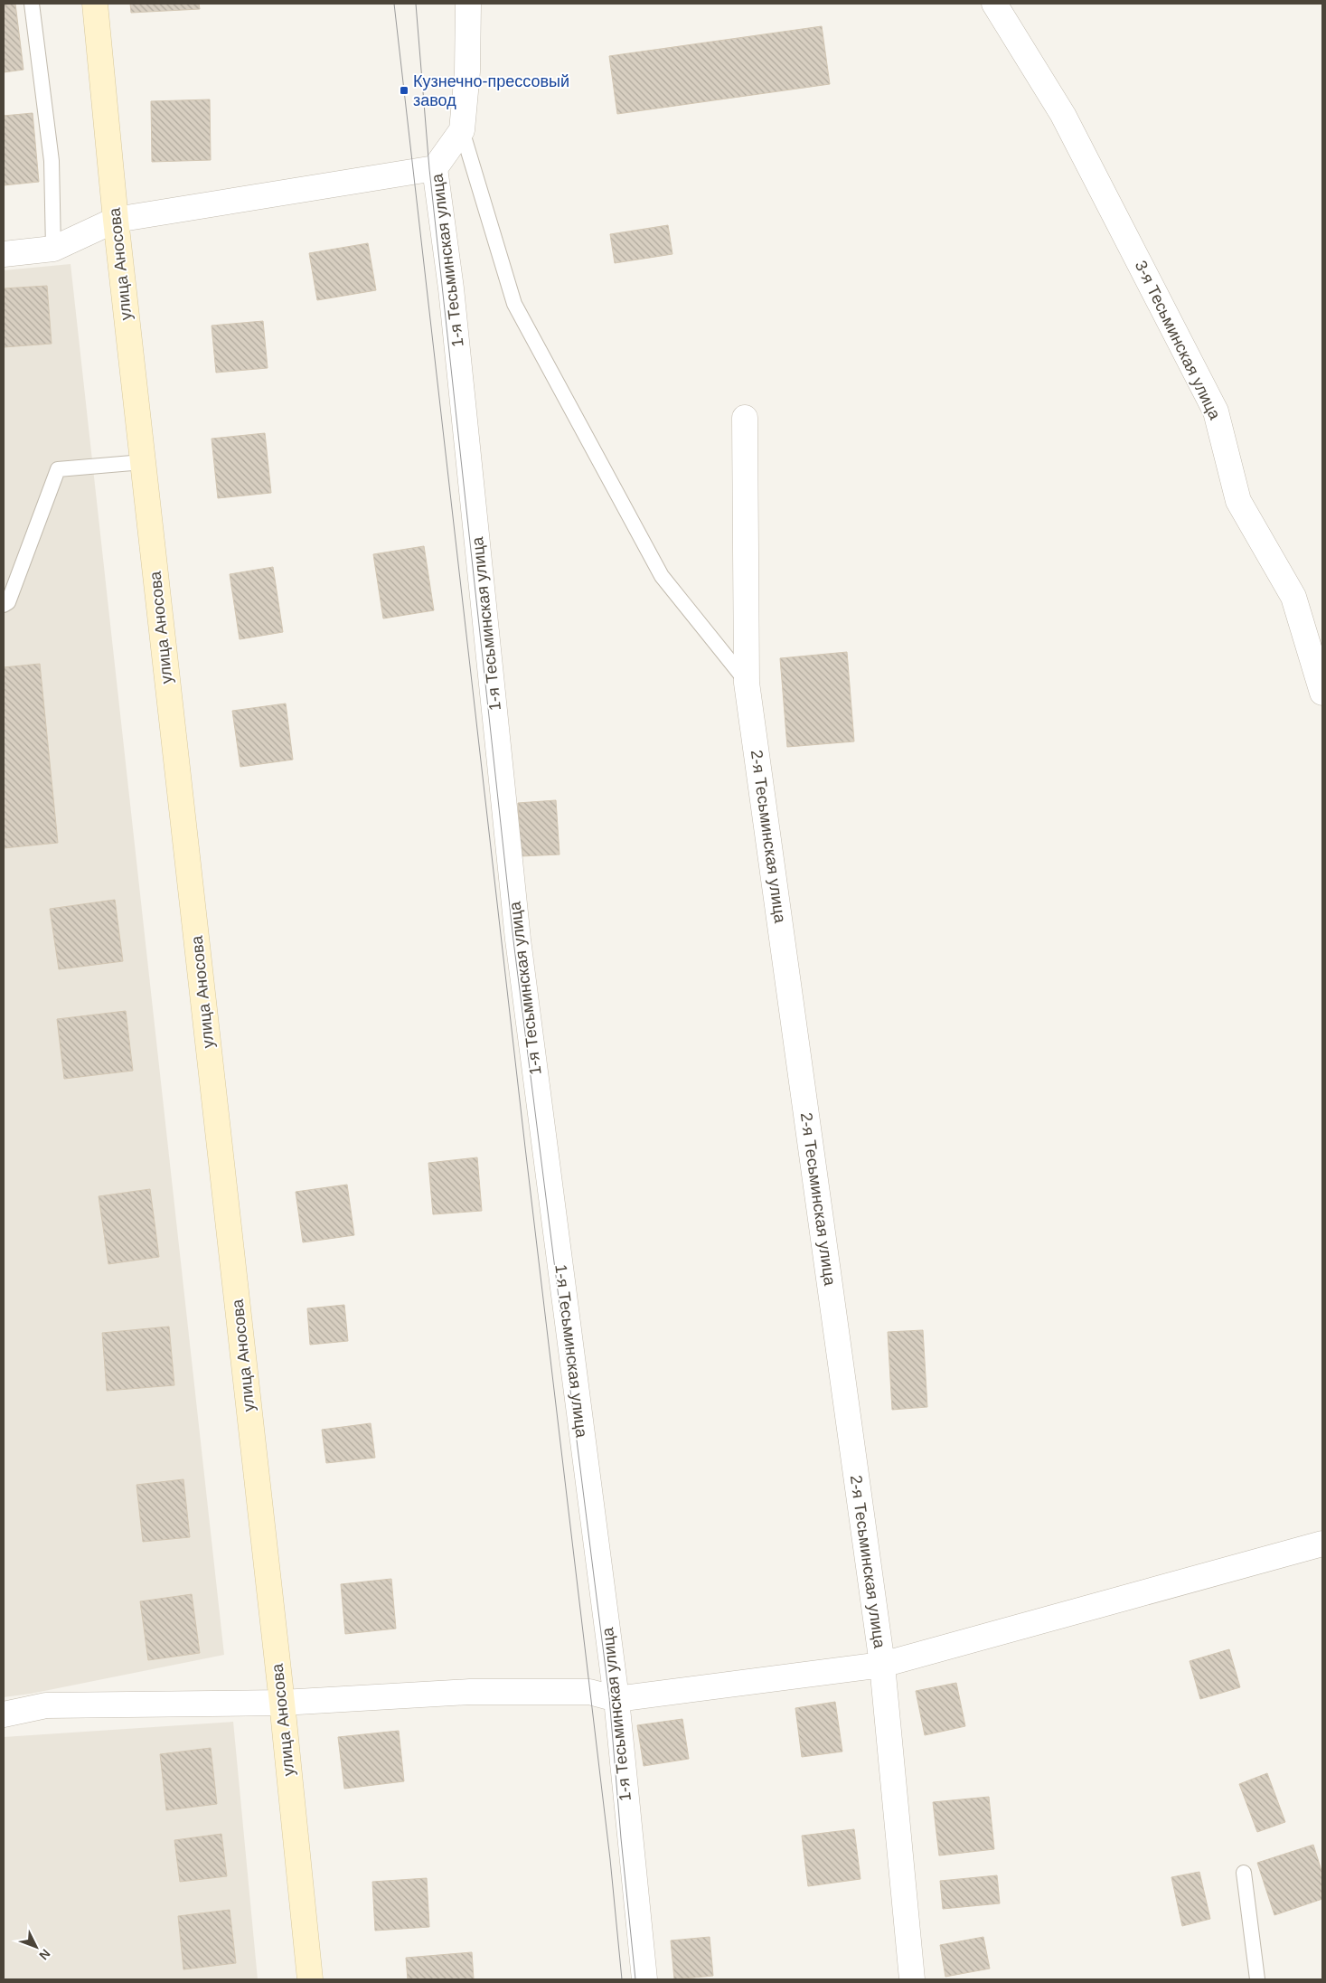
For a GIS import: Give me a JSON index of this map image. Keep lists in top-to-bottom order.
{
  "streets": {
    "main road": ["улица Аносова"],
    "street": ["1-я Тесьминская улица", "3-я Тесьминская улица", "2-я Тесьминская улица"]
  },
  "places": {
    "transit": ["Кузнечно-прессовый завод"]
  },
  "north": "bottom right"
}
